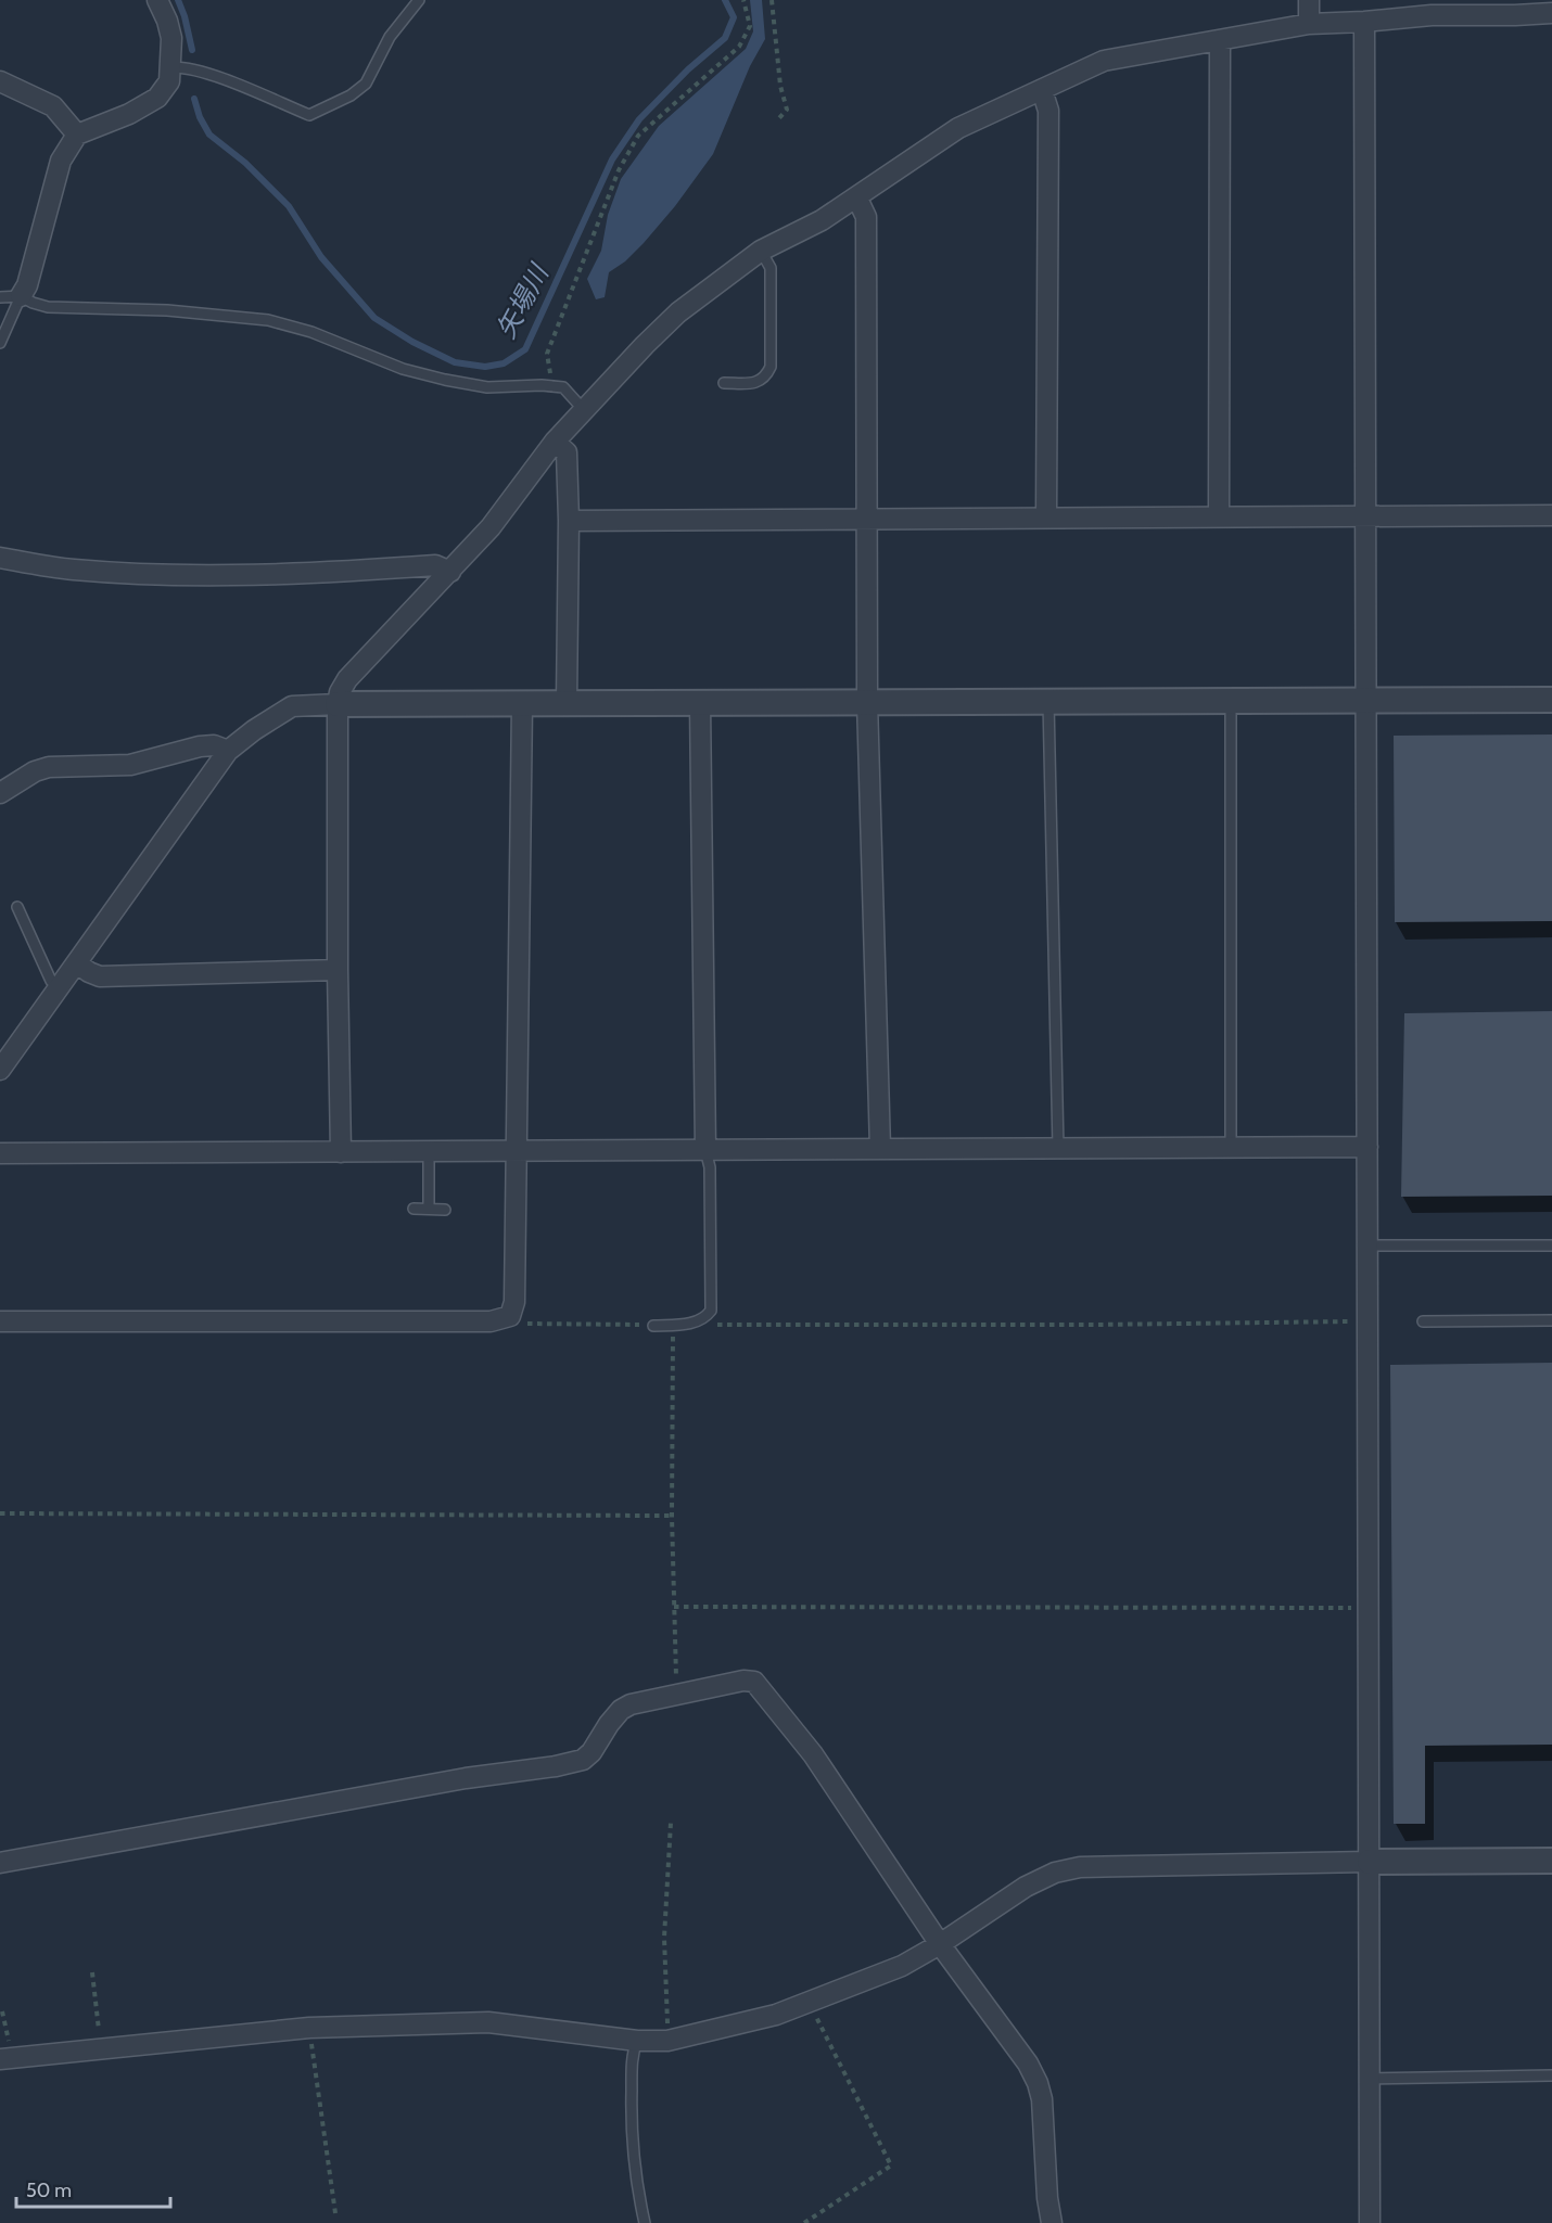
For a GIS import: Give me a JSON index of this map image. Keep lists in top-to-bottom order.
{
  "water": ["矢場川"],
  "scale_bar": "50 m"
}
